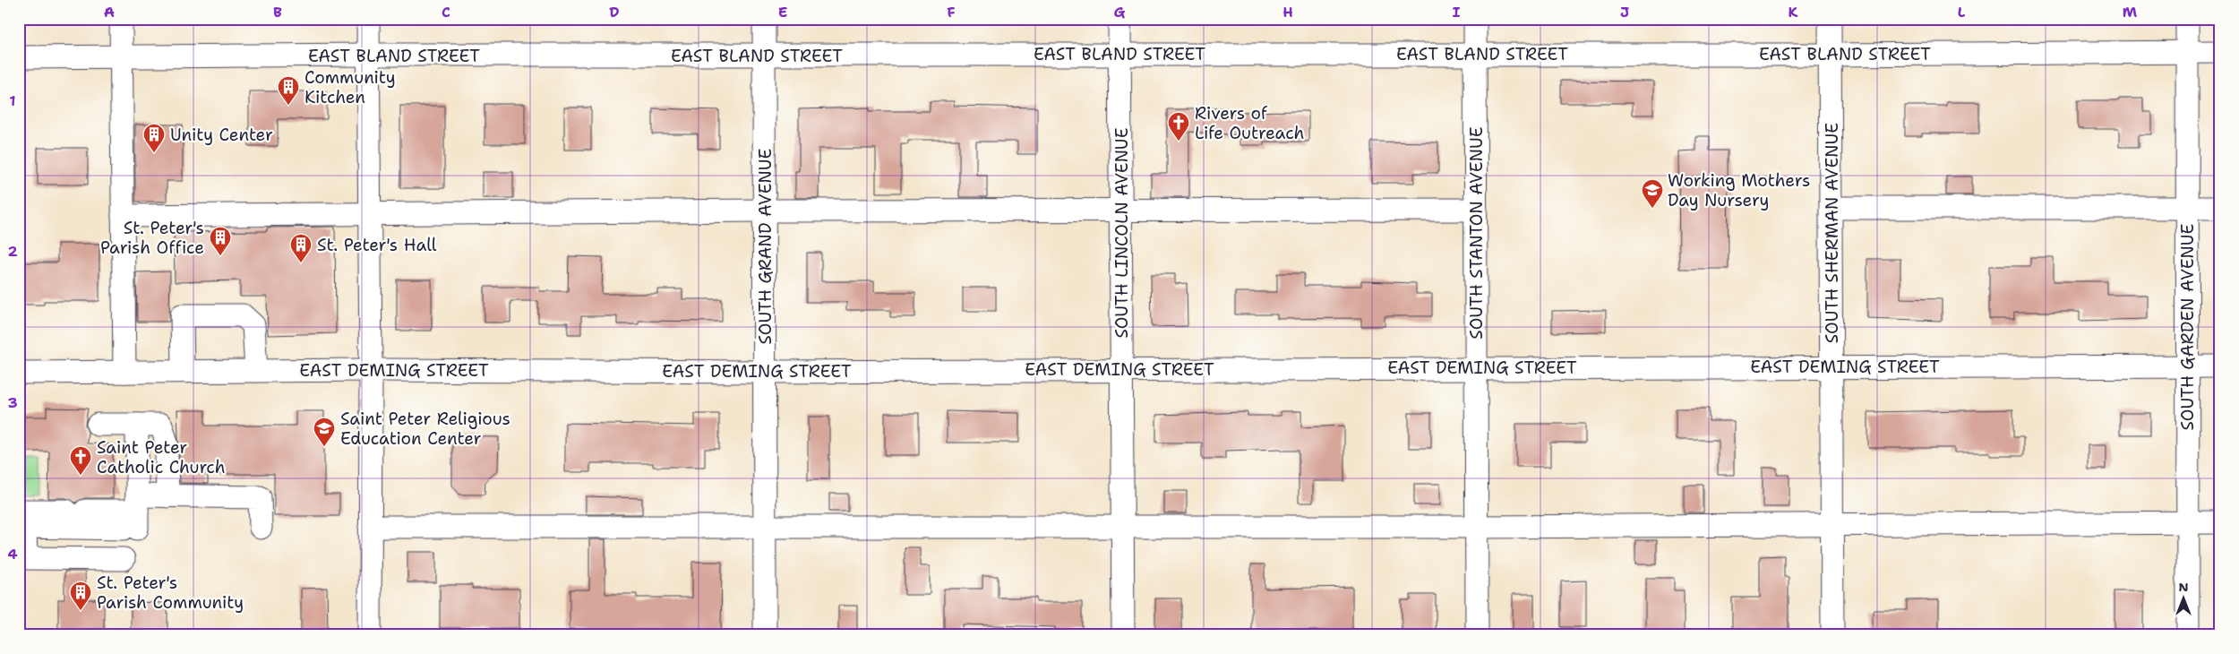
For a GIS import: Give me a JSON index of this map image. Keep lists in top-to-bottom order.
{
  "streets": {
    "street": [
      "EAST BLAND STREET",
      "SOUTH LINCOLN AVENUE",
      "SOUTH STANTON AVENUE",
      "SOUTH SHERMAN AVENUE",
      "SOUTH GRAND AVENUE",
      "SOUTH GARDEN AVENUE",
      "EAST DEMING STREET"
    ]
  },
  "crossings": [
    ["EAST BLAND STREET", "SOUTH LINCOLN AVENUE"],
    ["EAST BLAND STREET", "SOUTH STANTON AVENUE"],
    ["EAST BLAND STREET", "SOUTH SHERMAN AVENUE"],
    ["EAST BLAND STREET", "SOUTH GRAND AVENUE"],
    ["EAST BLAND STREET", "SOUTH GARDEN AVENUE"],
    ["SOUTH LINCOLN AVENUE", "EAST DEMING STREET"],
    ["SOUTH STANTON AVENUE", "EAST DEMING STREET"],
    ["SOUTH SHERMAN AVENUE", "EAST DEMING STREET"],
    ["SOUTH GRAND AVENUE", "EAST DEMING STREET"],
    ["SOUTH GARDEN AVENUE", "EAST DEMING STREET"]
  ],
  "places": {
    "building": [
      "Community Kitchen",
      "Unity Center",
      "St. Peter's Parish Office",
      "St. Peter's Hall",
      "St. Peter's Parish Community"
    ],
    "church": ["Rivers of Life Outreach", "Saint Peter Catholic Church"],
    "school or university": ["Working Mothers Day Nursery", "Saint Peter Religious Education Center"]
  },
  "north": "top",
  "grid": {
    "columns": [
      "A",
      "B",
      "C",
      "D",
      "E",
      "F",
      "G",
      "H",
      "I",
      "J",
      "K",
      "L",
      "M"
    ],
    "rows": [
      "1",
      "2",
      "3",
      "4"
    ]
  }
}
